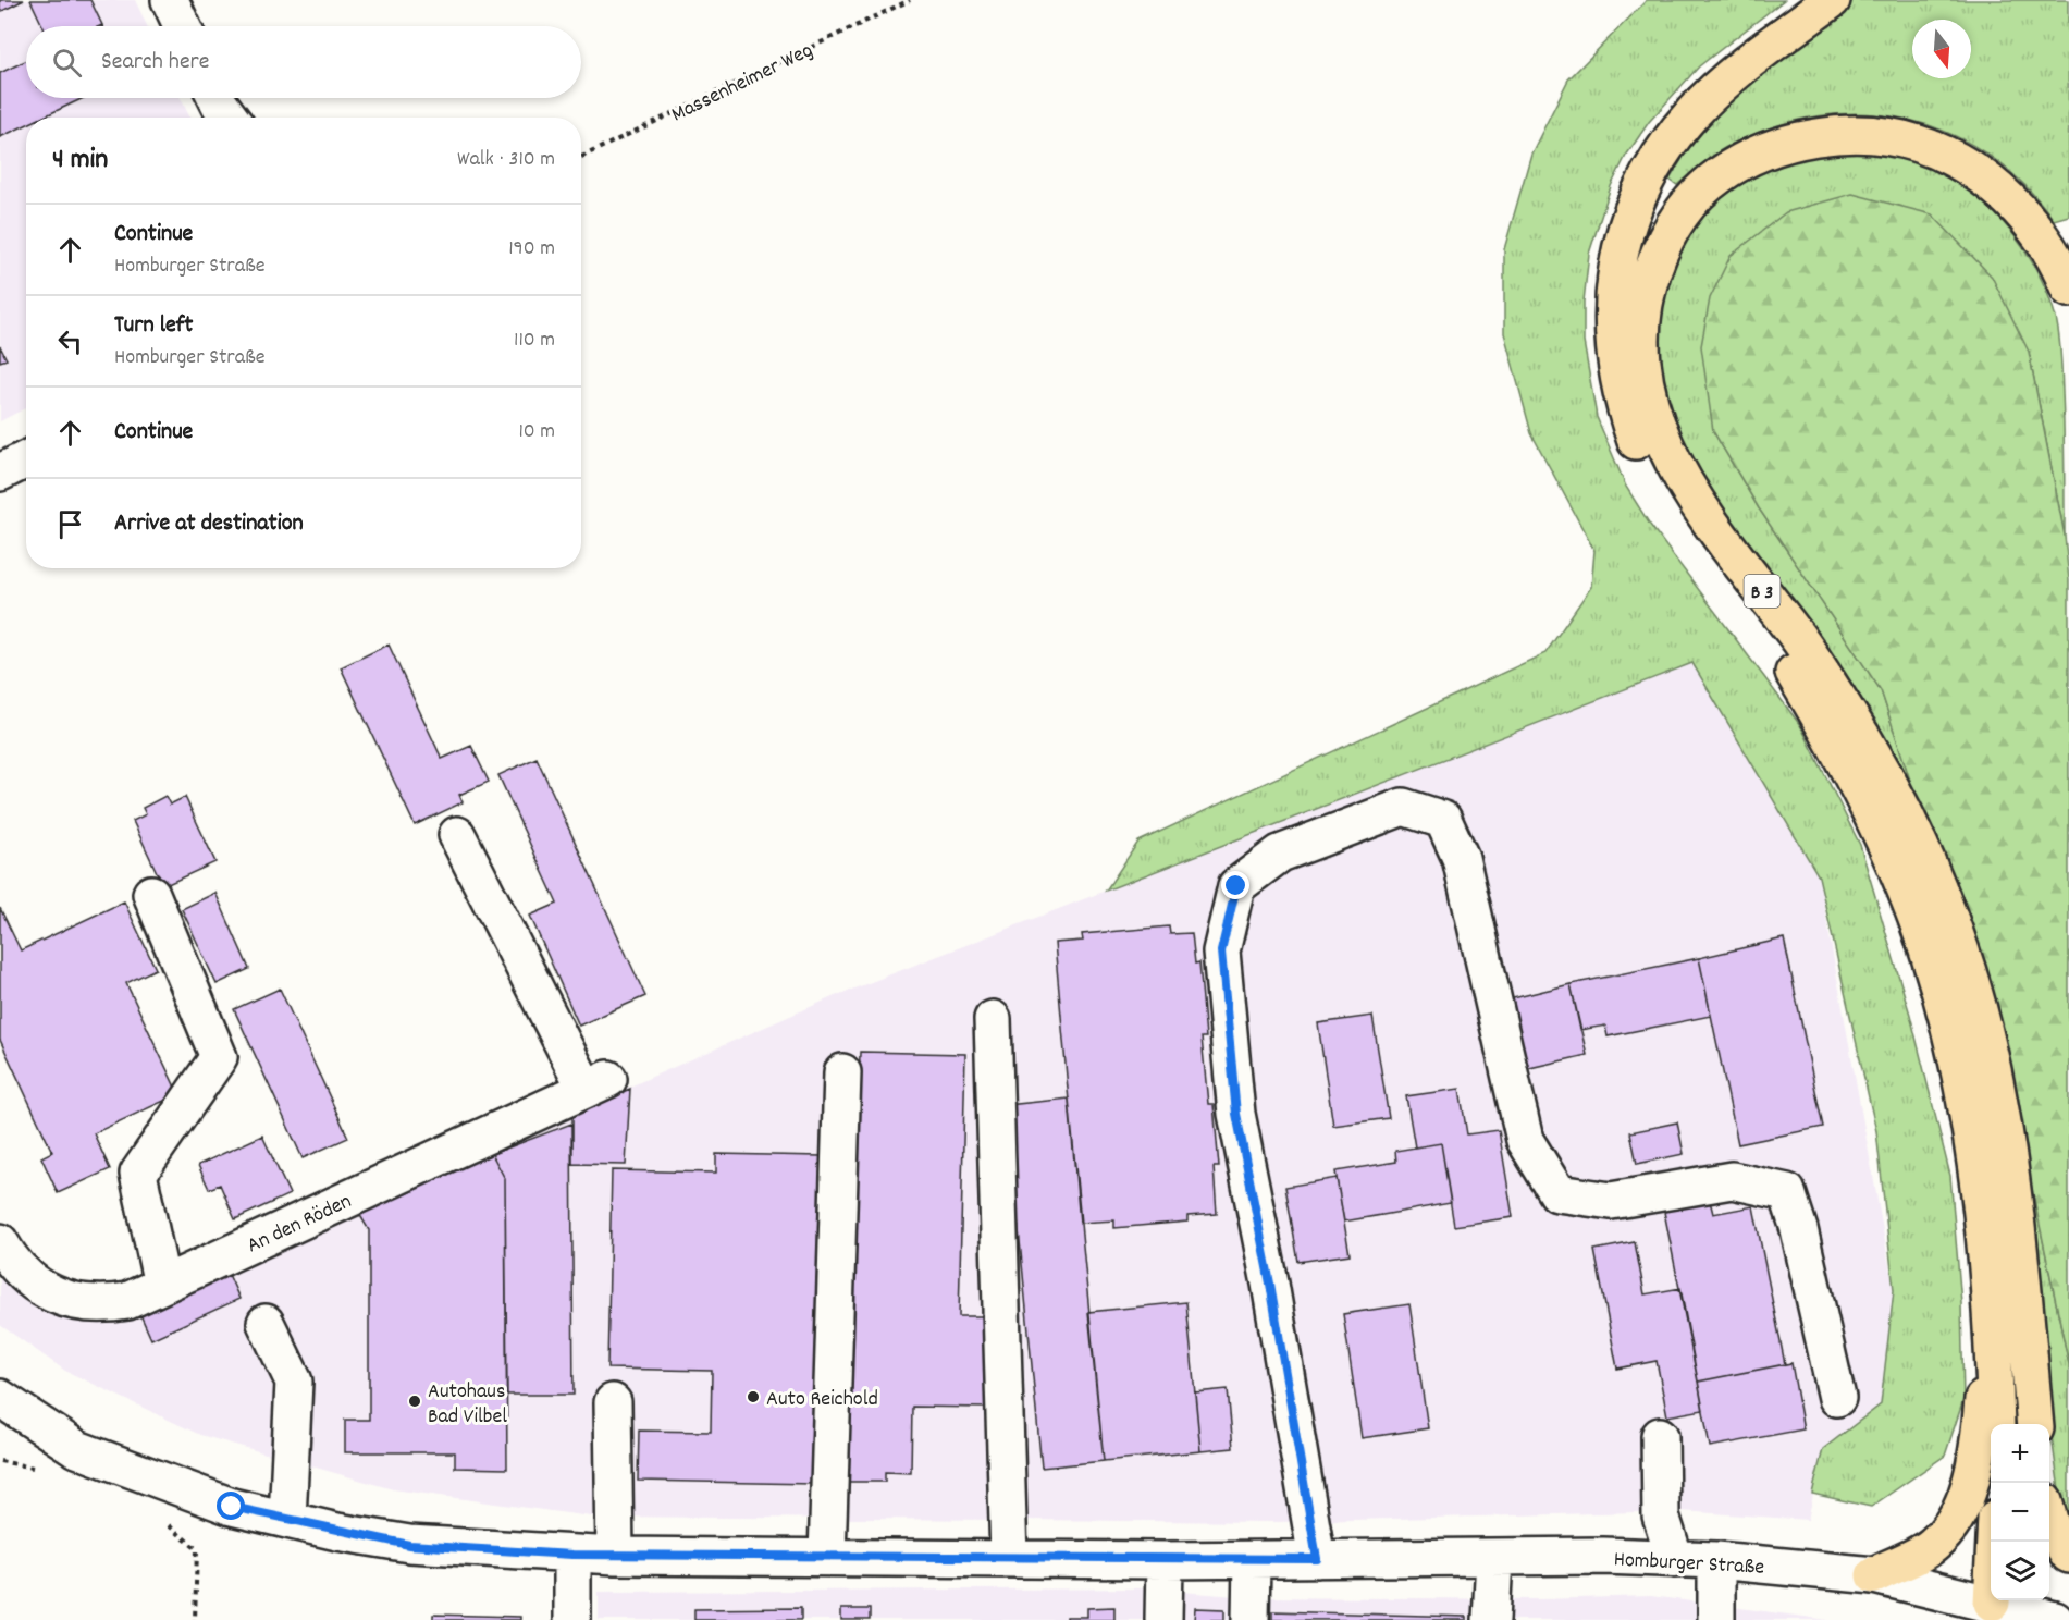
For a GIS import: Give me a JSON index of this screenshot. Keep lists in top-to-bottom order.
{
  "streets": {
    "highway": ["B 3"],
    "street": ["An den Röden", "Homburger Straße"],
    "path": ["Massenheimer Weg"]
  },
  "places": ["Auto Reichold", "Autohaus Bad Vilbel"],
  "north": "bottom",
  "page": {
    "search": "Search here",
    "heading": ["4 min", "Walk · 310 m"],
    "list": [
      ["Continue", "Homburger Straße", "190 m"],
      ["Turn left", "Homburger Straße", "110 m"],
      ["Continue", "10 m"],
      "Arrive at destination"
    ],
    "map_buttons": ["+", "−"]
  }
}
